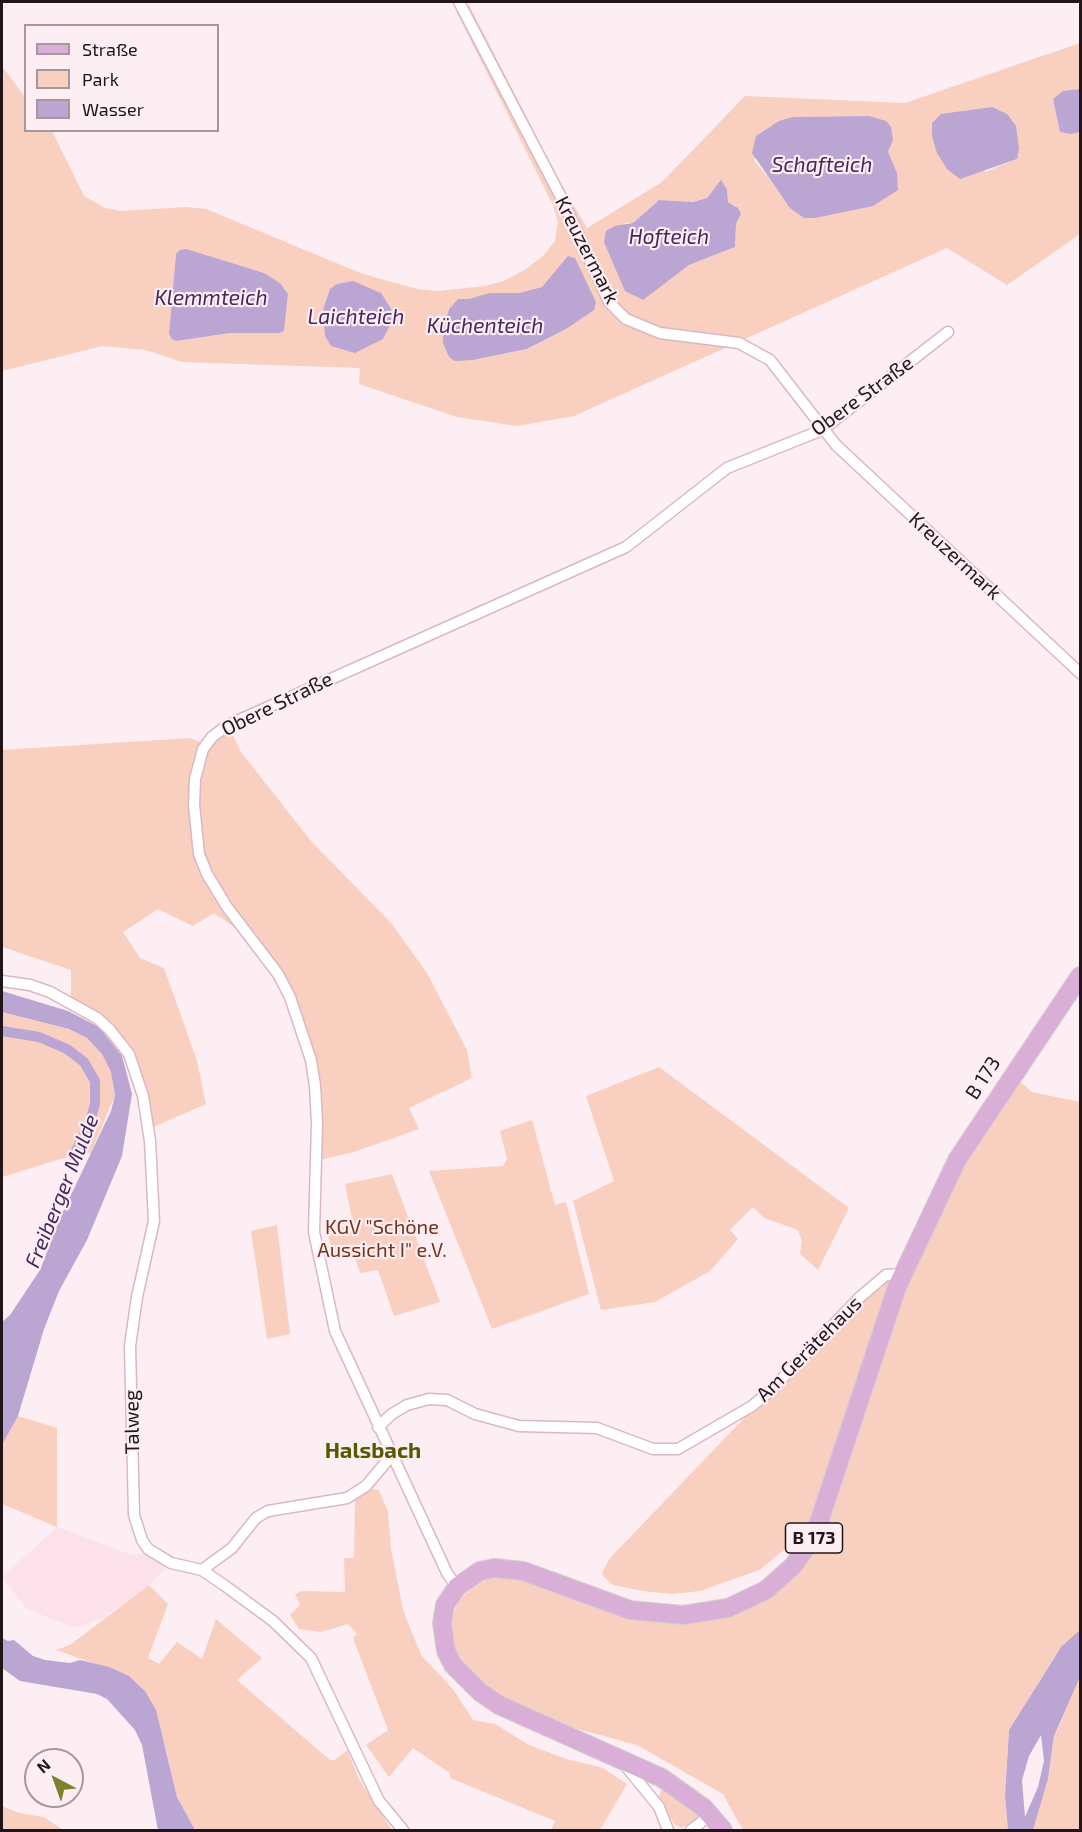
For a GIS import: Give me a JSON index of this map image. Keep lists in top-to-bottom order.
{
  "streets": {
    "main road": ["B 173"],
    "street": [
      "Kreuzermark",
      "Obere Straße",
      "Am Gerätehaus",
      "Talweg"
    ]
  },
  "crossings": [
    ["Kreuzermark", "Obere Straße"],
    ["Obere Straße", "B 173"],
    ["Obere Straße", "Am Gerätehaus"],
    ["B 173", "Am Gerätehaus"]
  ],
  "districts": ["Halsbach"],
  "water": [
    "Schafteich",
    "Hofteich",
    "Klemmteich",
    "Laichteich",
    "Küchenteich",
    "Freiberger Mulde"
  ],
  "parks": ["KGV \"Schöne Aussicht I\" e.V."],
  "legend": ["Straße", "Park", "Wasser"],
  "north": "top left"
}
